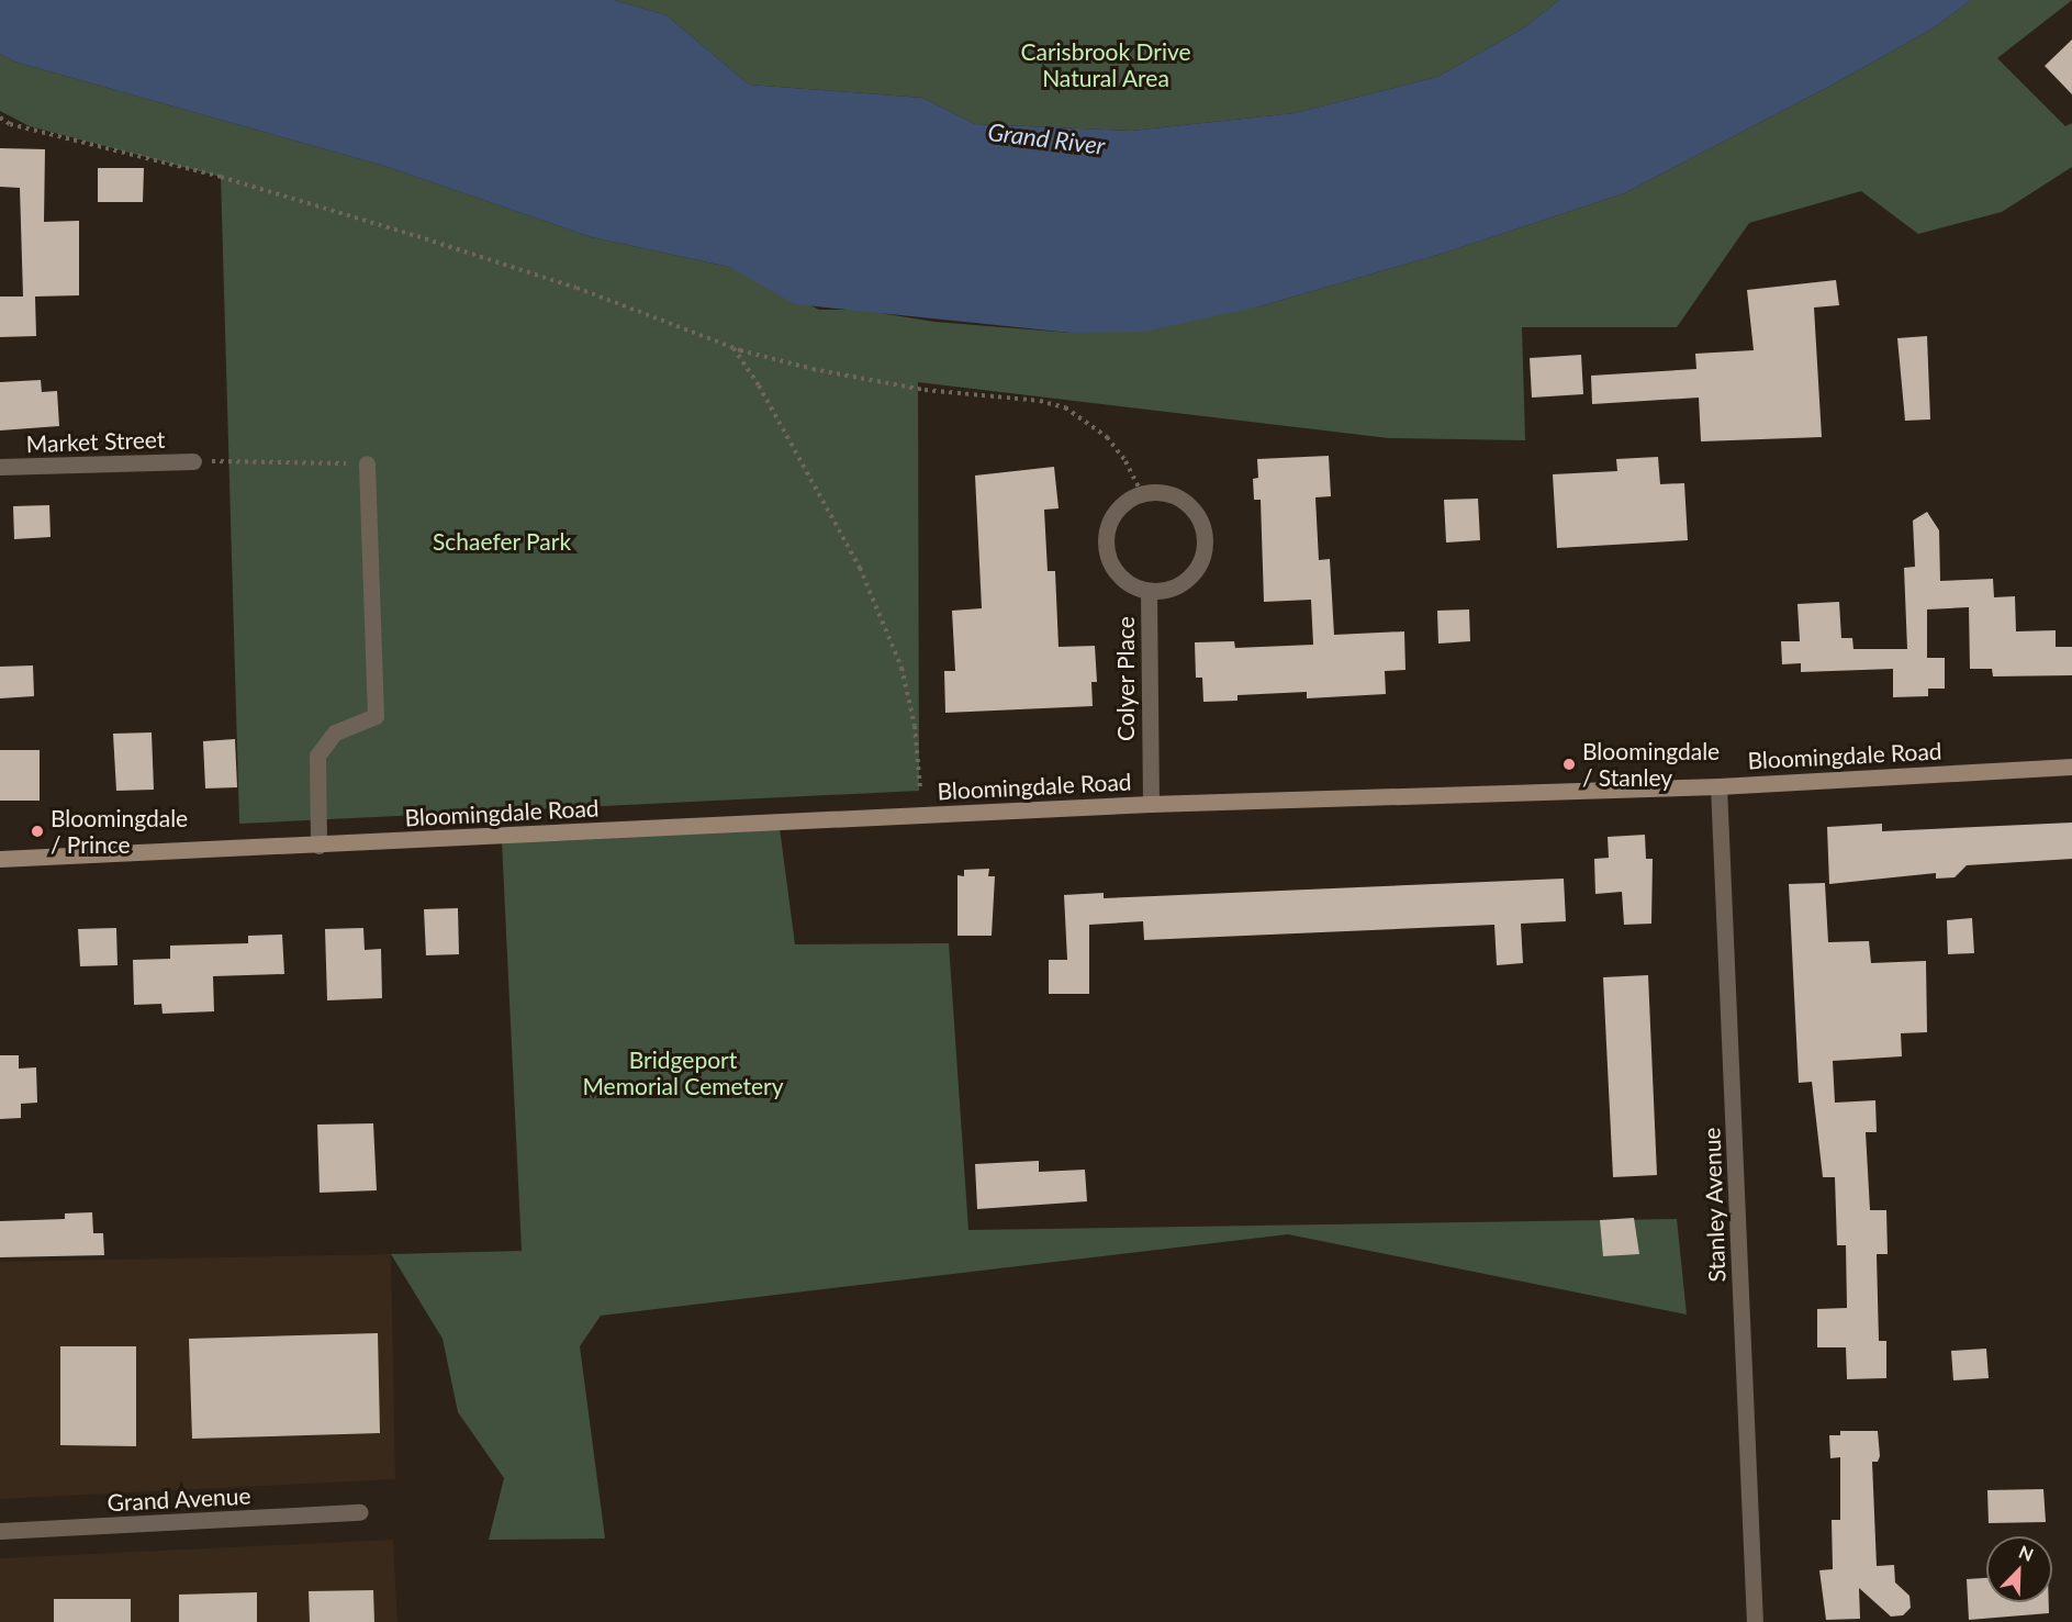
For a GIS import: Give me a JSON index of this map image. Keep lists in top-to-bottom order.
{
  "streets": {
    "main road": ["Bloomingdale Road"],
    "street": [
      "Market Street",
      "Colyer Place",
      "Stanley Avenue",
      "Grand Avenue"
    ]
  },
  "crossings": [
    ["Colyer Place", "Bloomingdale Road"],
    ["Bloomingdale Road", "Stanley Avenue"]
  ],
  "water": ["Grand River"],
  "parks": ["Carisbrook Drive Natural Area", "Schaefer Park", "Bridgeport Memorial Cemetery"],
  "places": ["Bloomingdale / Stanley", "Bloomingdale / Prince"],
  "north": "top right"
}
